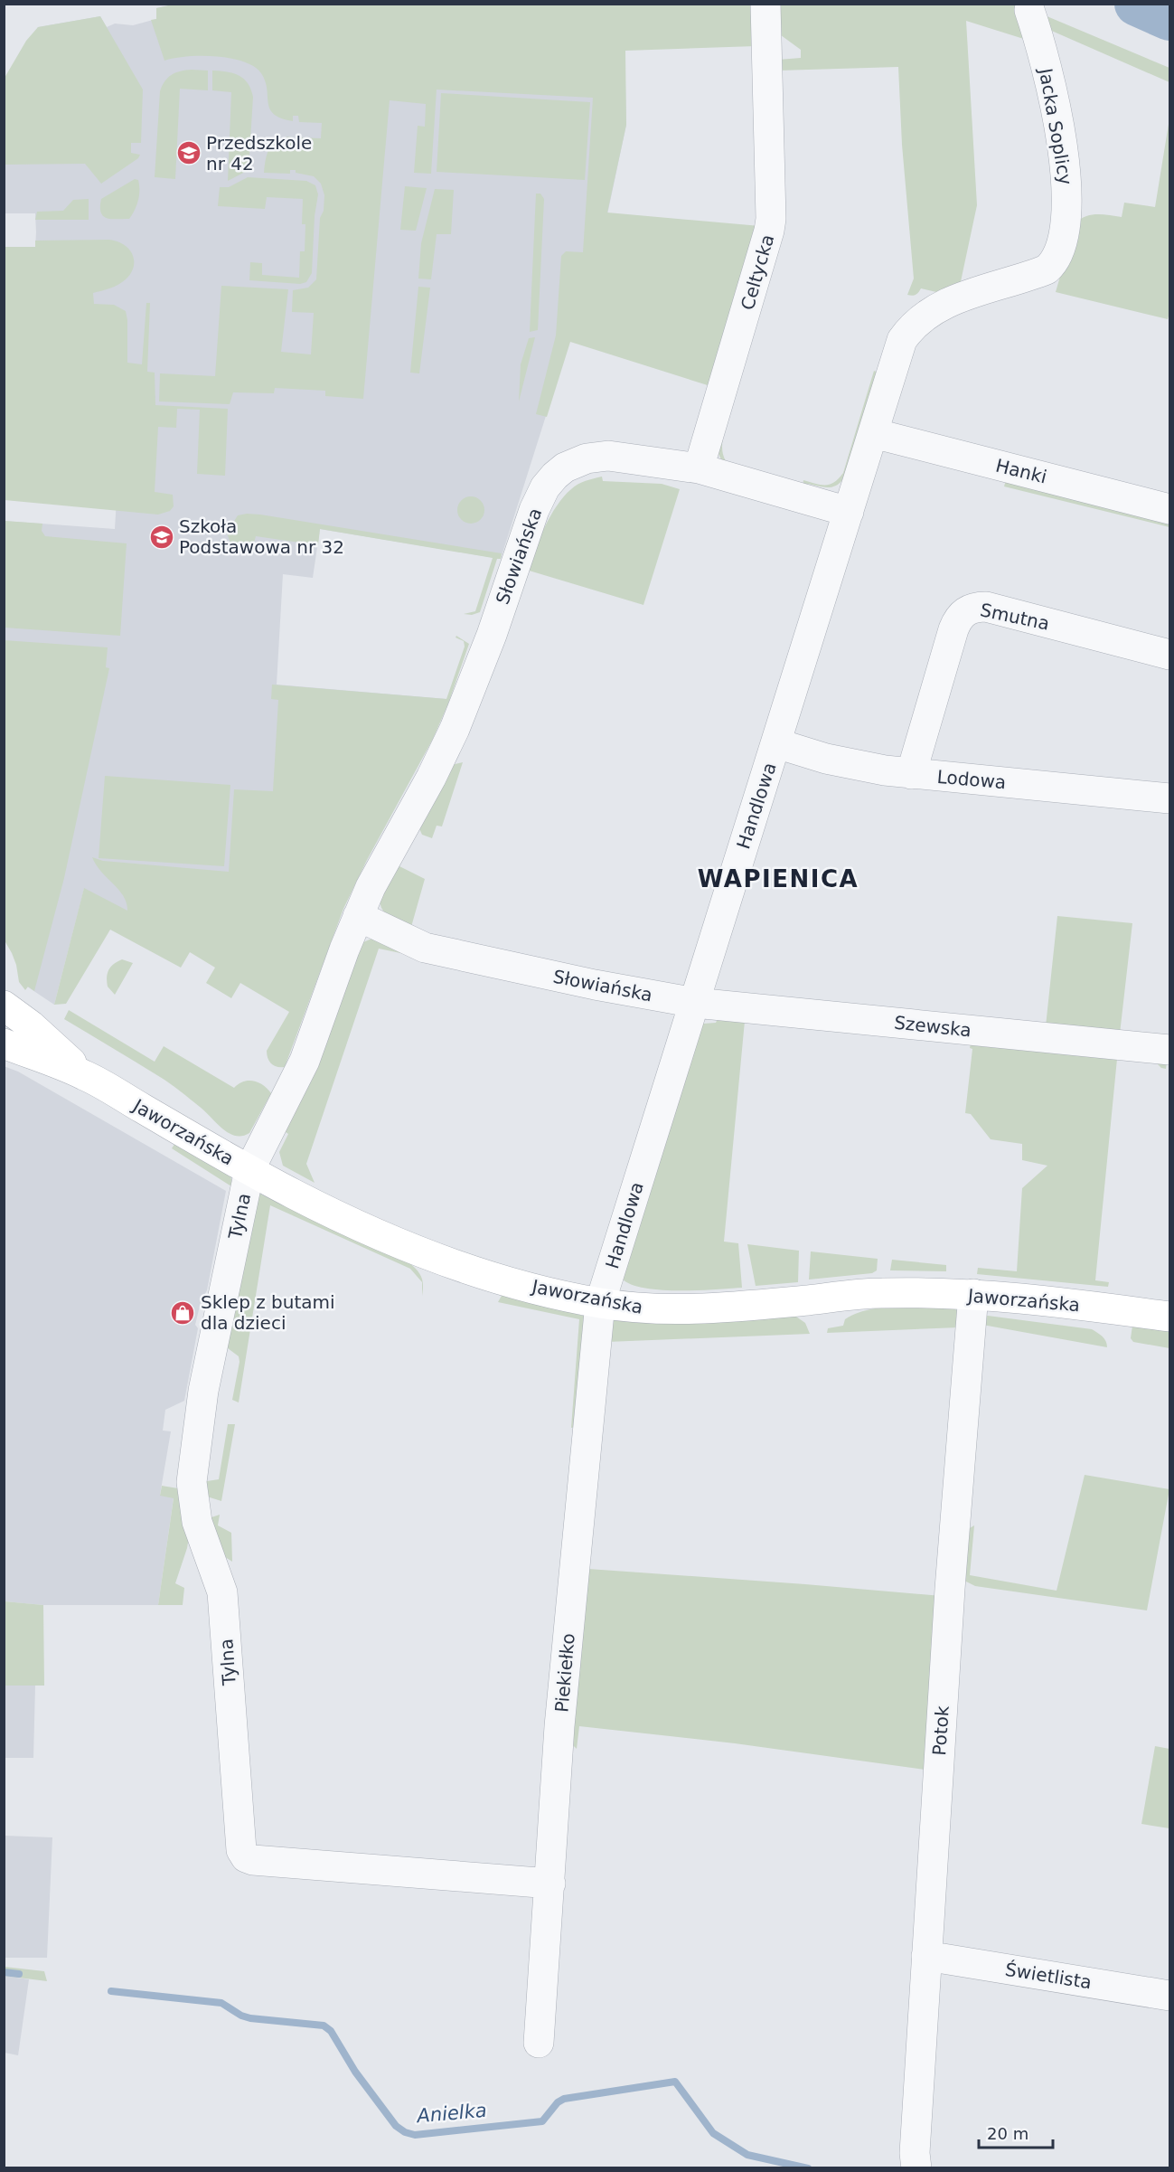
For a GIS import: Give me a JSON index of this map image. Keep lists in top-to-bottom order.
{
  "streets": {
    "street": [
      "Jacka Soplicy",
      "Celtycka",
      "Hanki",
      "Słowiańska",
      "Smutna",
      "Lodowa",
      "Handlowa",
      "Szewska",
      "Jaworzańska",
      "Tylna",
      "Piekiełko",
      "Potok",
      "Świetlista"
    ]
  },
  "crossings": [
    ["Jacka Soplicy", "Handlowa"],
    ["Celtycka", "Słowiańska"],
    ["Hanki", "Handlowa"],
    ["Słowiańska", "Handlowa"],
    ["Słowiańska", "Szewska"],
    ["Słowiańska", "Jaworzańska"],
    ["Słowiańska", "Tylna"],
    ["Smutna", "Lodowa"],
    ["Lodowa", "Handlowa"],
    ["Handlowa", "Szewska"],
    ["Handlowa", "Jaworzańska"],
    ["Handlowa", "Piekiełko"],
    ["Jaworzańska", "Tylna"],
    ["Jaworzańska", "Piekiełko"],
    ["Jaworzańska", "Potok"],
    ["Tylna", "Piekiełko"],
    ["Potok", "Świetlista"]
  ],
  "districts": ["WAPIENICA"],
  "water": ["Anielka"],
  "places": {
    "school or university": ["Przedszkole nr 42", "Szkoła Podstawowa nr 32"],
    "shop": ["Sklep z butami dla dzieci"]
  },
  "scale_bar": "20 m"
}
